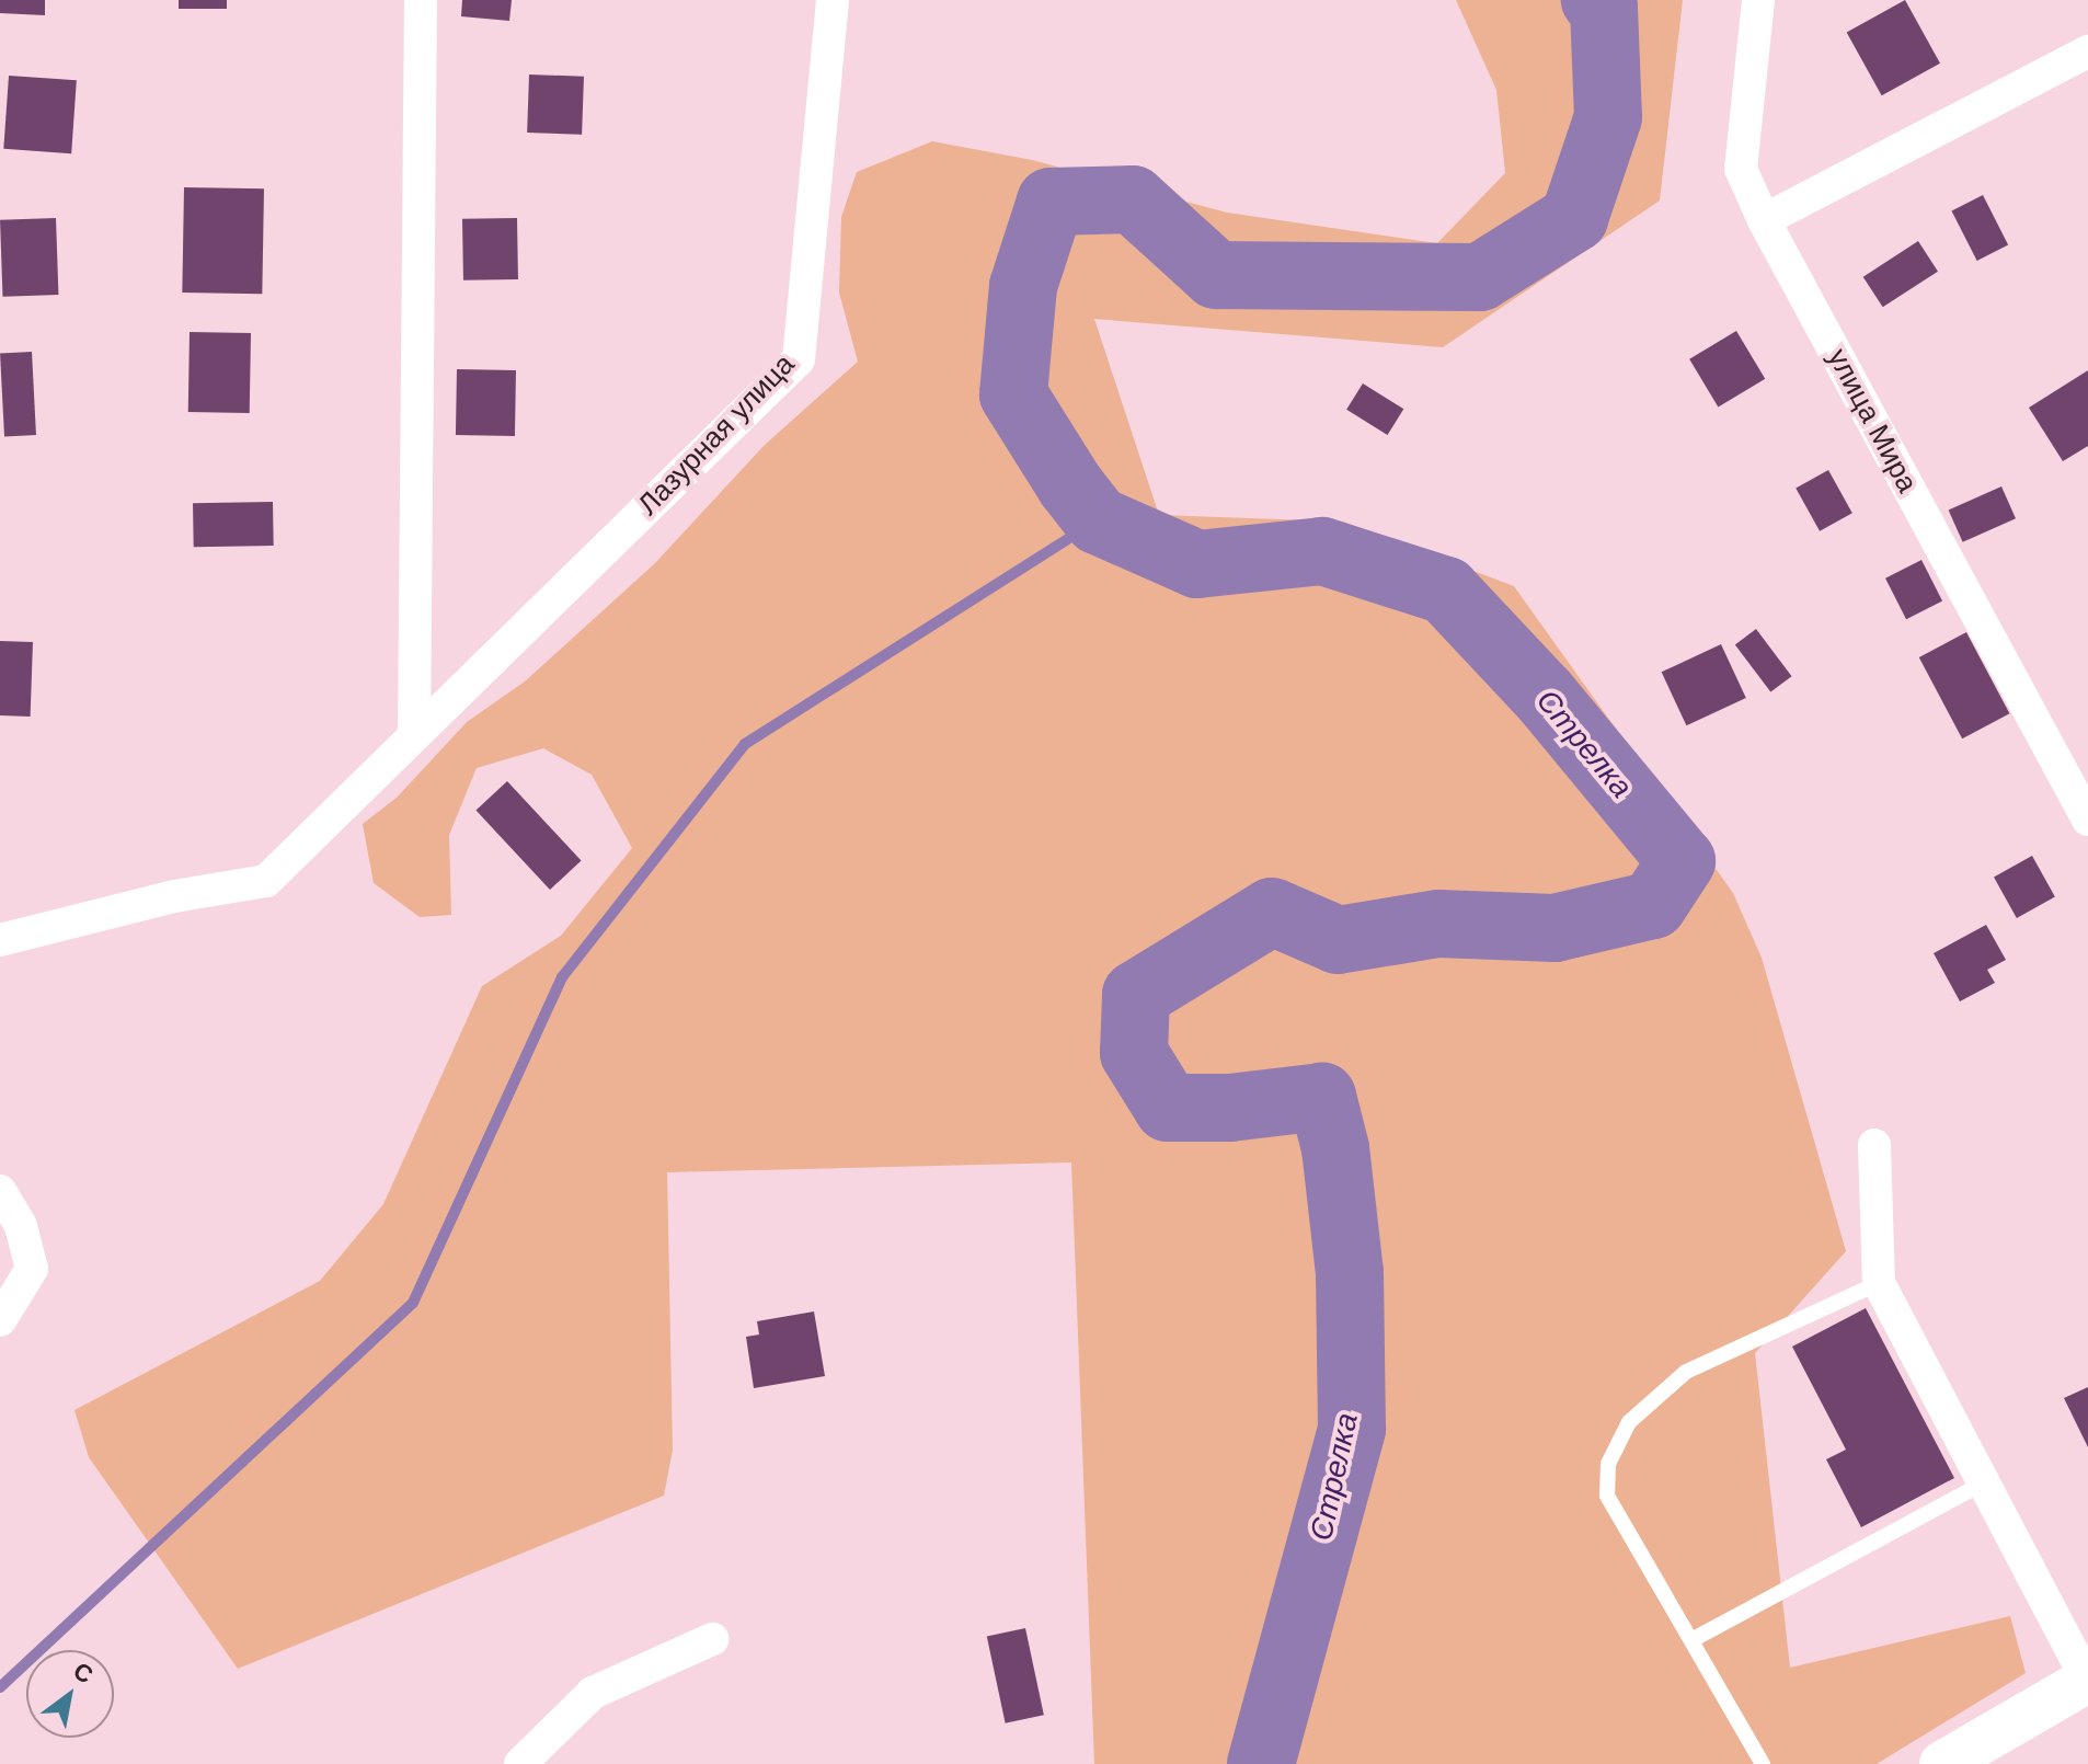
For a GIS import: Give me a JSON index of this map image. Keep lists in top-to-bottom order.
{
  "streets": {
    "street": ["улица Мира", "Лазурная улица"]
  },
  "water": ["Стрелка"],
  "north": "top right"
}
